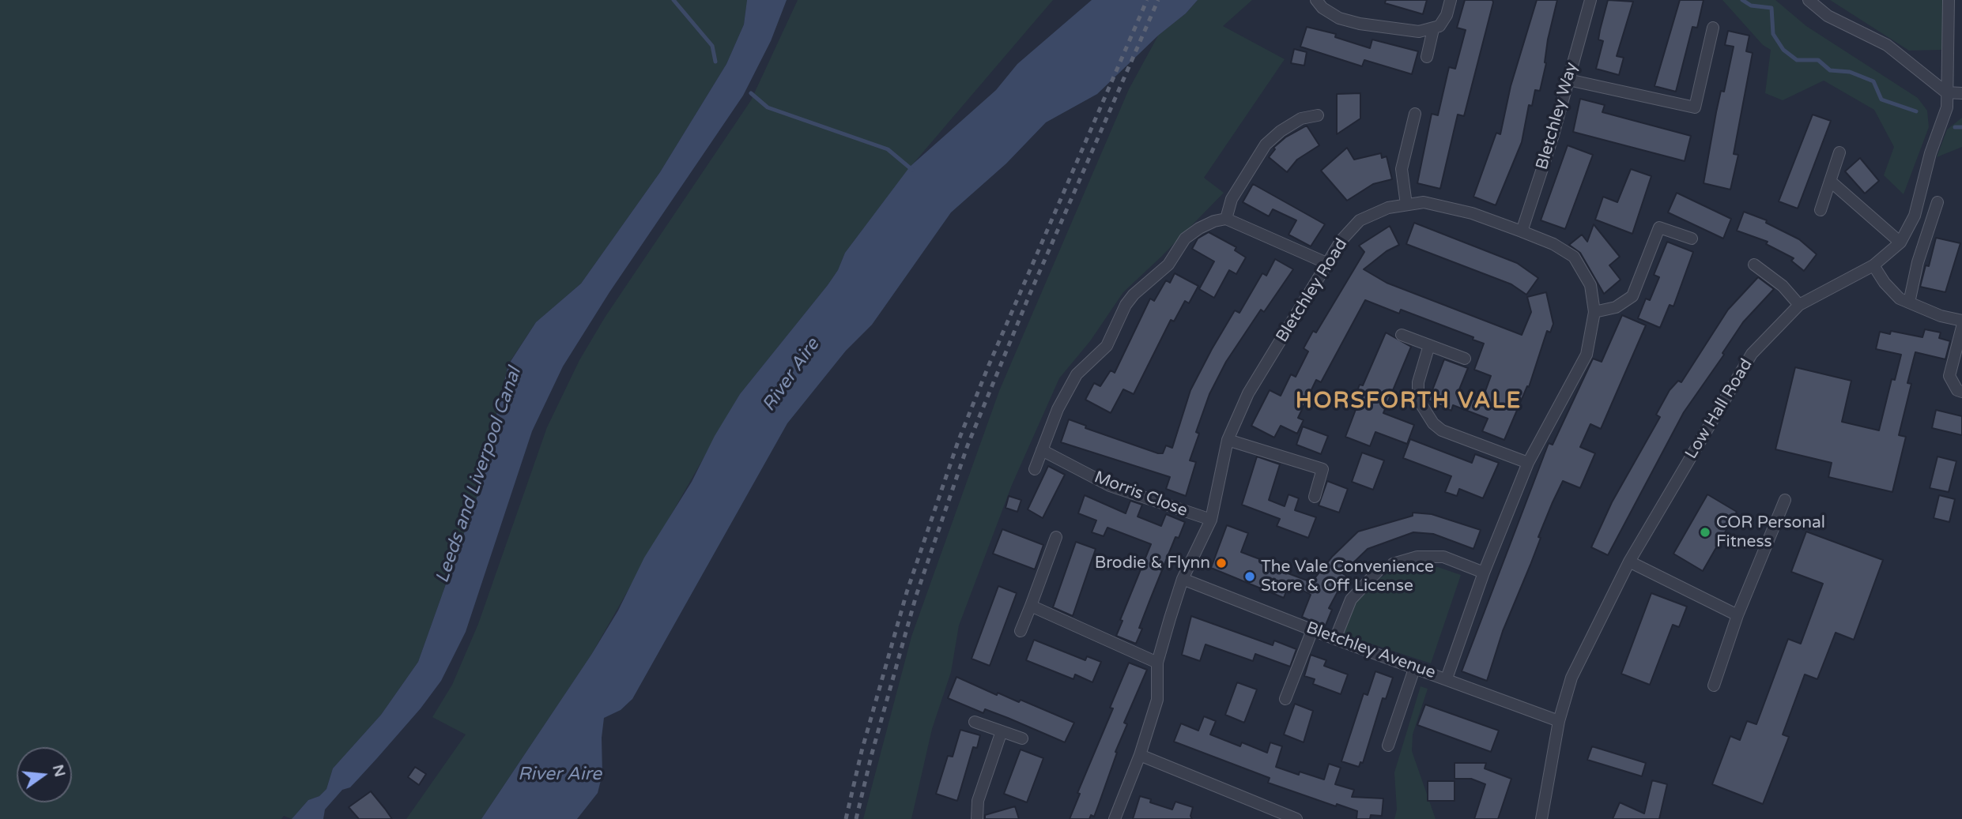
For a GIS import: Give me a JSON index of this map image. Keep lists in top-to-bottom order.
{
  "streets": {
    "street": [
      "Bletchley Way",
      "Bletchley Road",
      "Low Hall Road",
      "Morris Close",
      "Bletchley Avenue"
    ]
  },
  "crossings": [
    ["Bletchley Way", "Bletchley Road"],
    ["Bletchley Road", "Morris Close"],
    ["Bletchley Road", "Bletchley Avenue"],
    ["Low Hall Road", "Bletchley Avenue"]
  ],
  "districts": ["HORSFORTH VALE"],
  "water": ["River Aire", "Leeds and Liverpool Canal"],
  "places": ["COR Personal Fitness", "Brodie & Flynn", "The Vale Convenience Store & Off License"],
  "north": "right"
}
